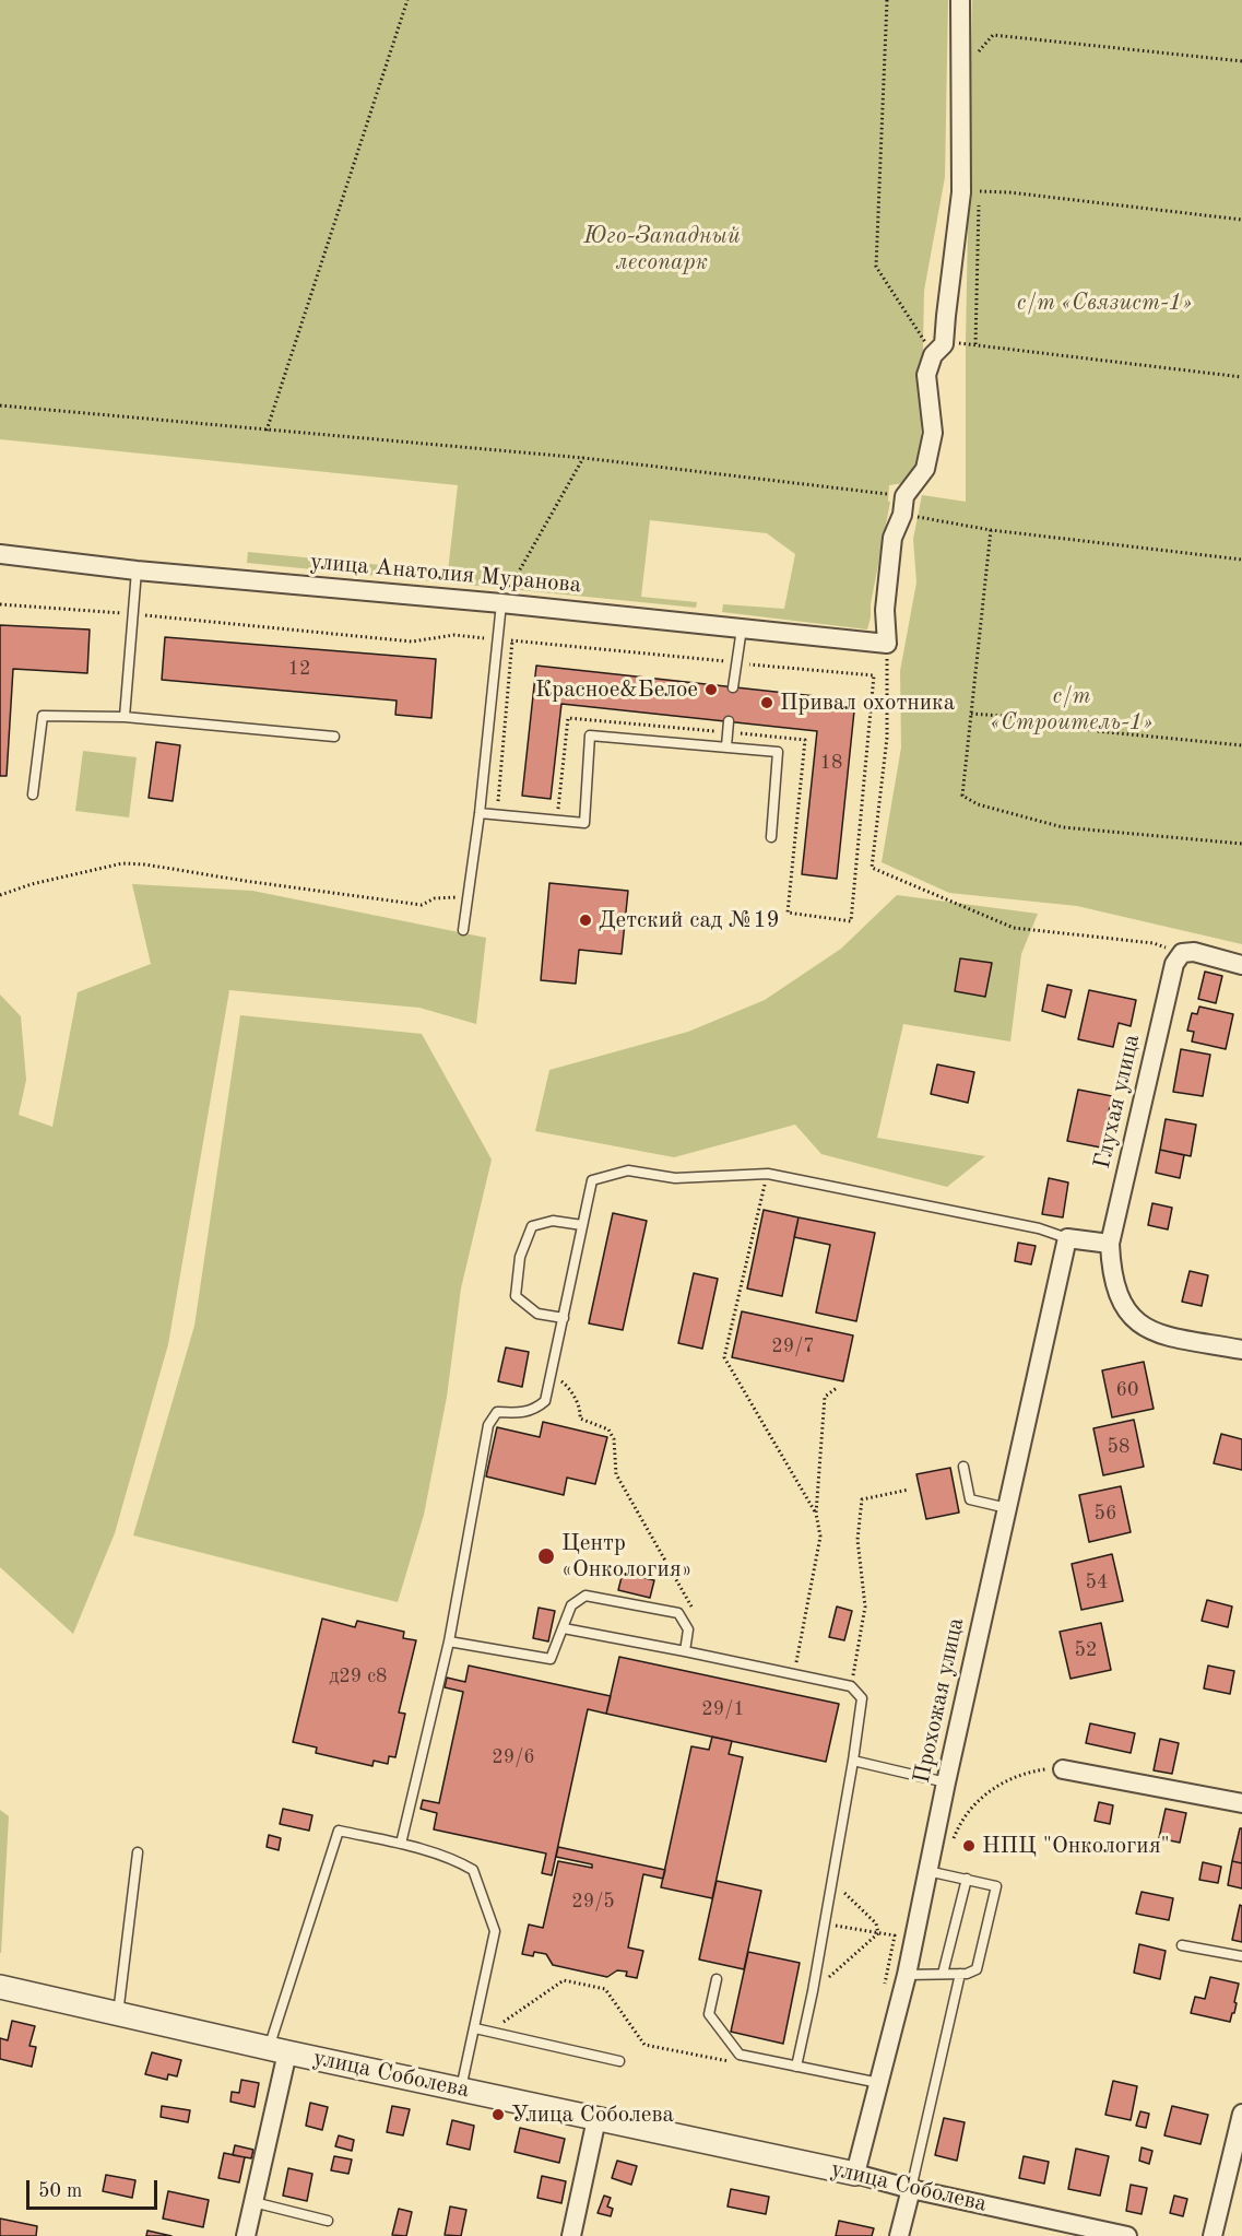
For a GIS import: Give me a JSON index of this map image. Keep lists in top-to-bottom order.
{
  "streets": {
    "street": [
      "улица Анатолия Муранова",
      "Глухая улица",
      "Прохожая улица",
      "улица Соболева"
    ]
  },
  "crossings": [
    ["Прохожая улица", "улица Соболева"]
  ],
  "parks": ["Юго-Западный лесопарк", "с/т «Связист-1»", "с/т «Строитель-1»"],
  "places": [
    "Красное&Белое",
    "Привал охотника",
    "Детский сад №19",
    "Центр «Онкология»",
    "НПЦ \"Онкология\"",
    "Улица Соболева"
  ],
  "house_numbers": [
    "12",
    "18",
    "29/7",
    "60",
    "58",
    "56",
    "54",
    "52",
    "д29 с8",
    "29/1",
    "29/6",
    "29/5"
  ],
  "scale_bar": "50 m"
}
